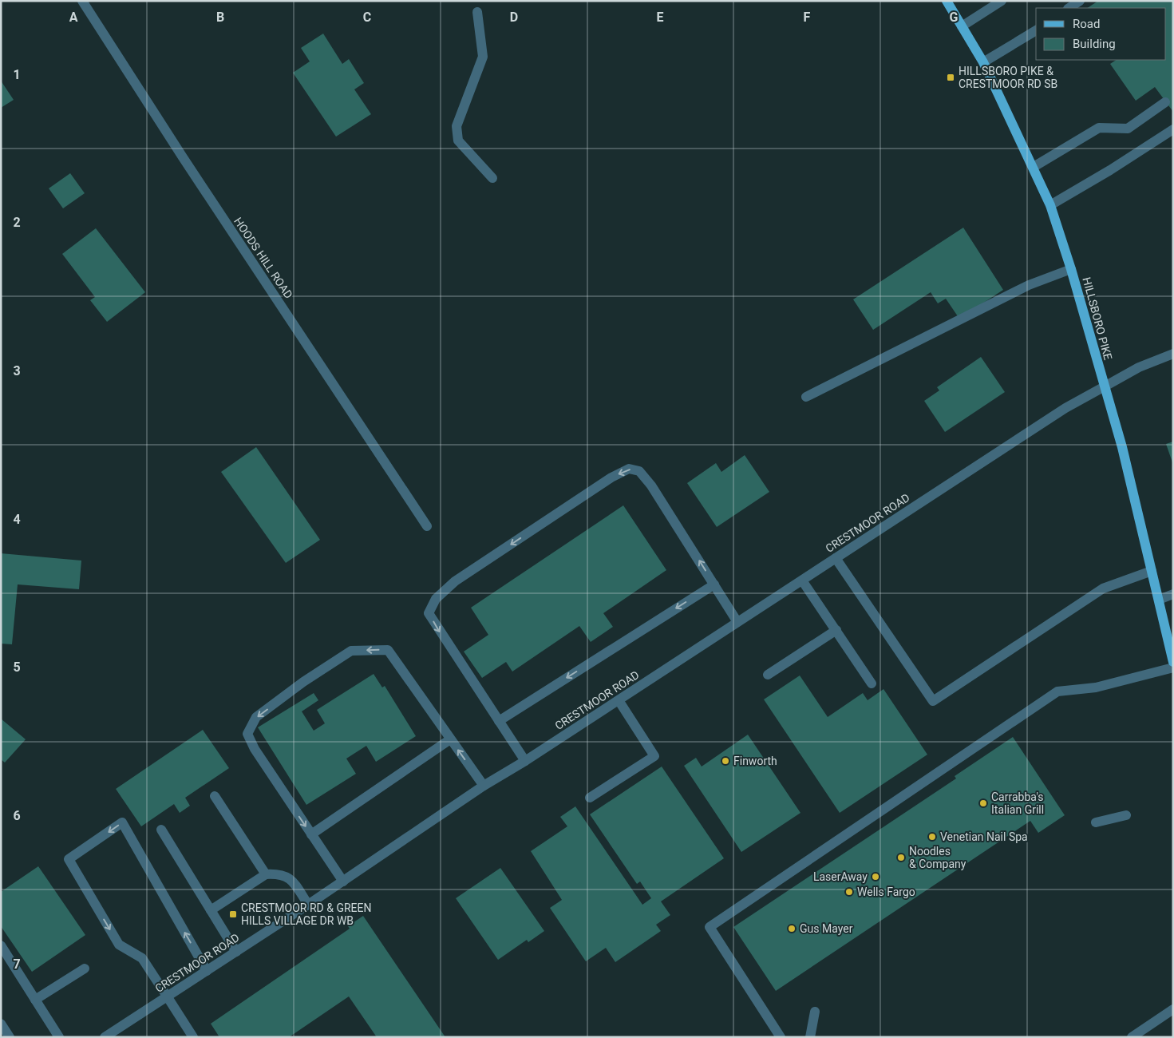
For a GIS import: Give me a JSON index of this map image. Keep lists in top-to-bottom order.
{
  "streets": {
    "main road": ["HILLSBORO PIKE"],
    "street": ["HOODS HILL ROAD", "CRESTMOOR ROAD"]
  },
  "crossings": [
    ["HILLSBORO PIKE", "CRESTMOOR ROAD"]
  ],
  "places": {
    "transit": ["HILLSBORO PIKE & CRESTMOOR RD SB", "CRESTMOOR RD & GREEN HILLS VILLAGE DR WB"],
    "other": [
      "Finworth",
      "Carrabba's Italian Grill",
      "Venetian Nail Spa",
      "Noodles & Company",
      "LaserAway",
      "Wells Fargo",
      "Gus Mayer"
    ]
  },
  "legend": ["Road", "Building"],
  "grid": {
    "columns": [
      "A",
      "B",
      "C",
      "D",
      "E",
      "F",
      "G"
    ],
    "rows": [
      "1",
      "2",
      "3",
      "4",
      "5",
      "6",
      "7"
    ]
  }
}
